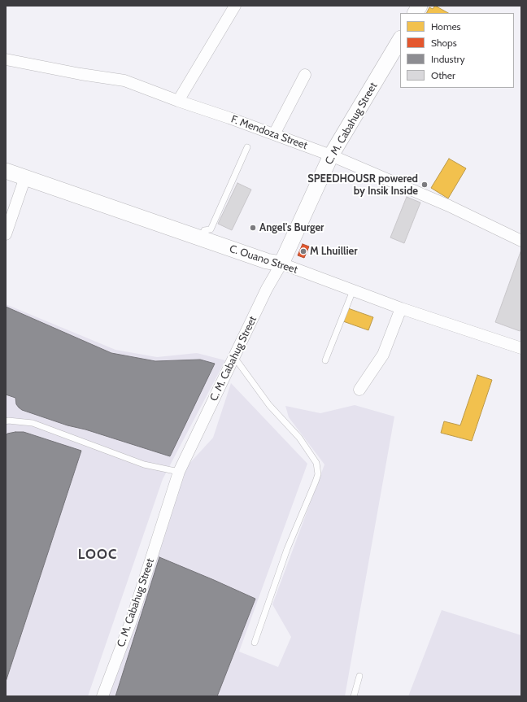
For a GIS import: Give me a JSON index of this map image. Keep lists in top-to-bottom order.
{
  "streets": {
    "street": ["C. M. Cabahug Street", "F. Mendoza Street", "C. Ouano Street"]
  },
  "crossings": [
    ["C. M. Cabahug Street", "F. Mendoza Street"],
    ["C. M. Cabahug Street", "C. Ouano Street"]
  ],
  "districts": ["LOOC"],
  "places": ["SPEEDHOUSR powered by Insik Inside", "Angel's Burger", "M Lhuillier"],
  "legend": [
    "Homes",
    "Shops",
    "Industry",
    "Other"
  ]
}
